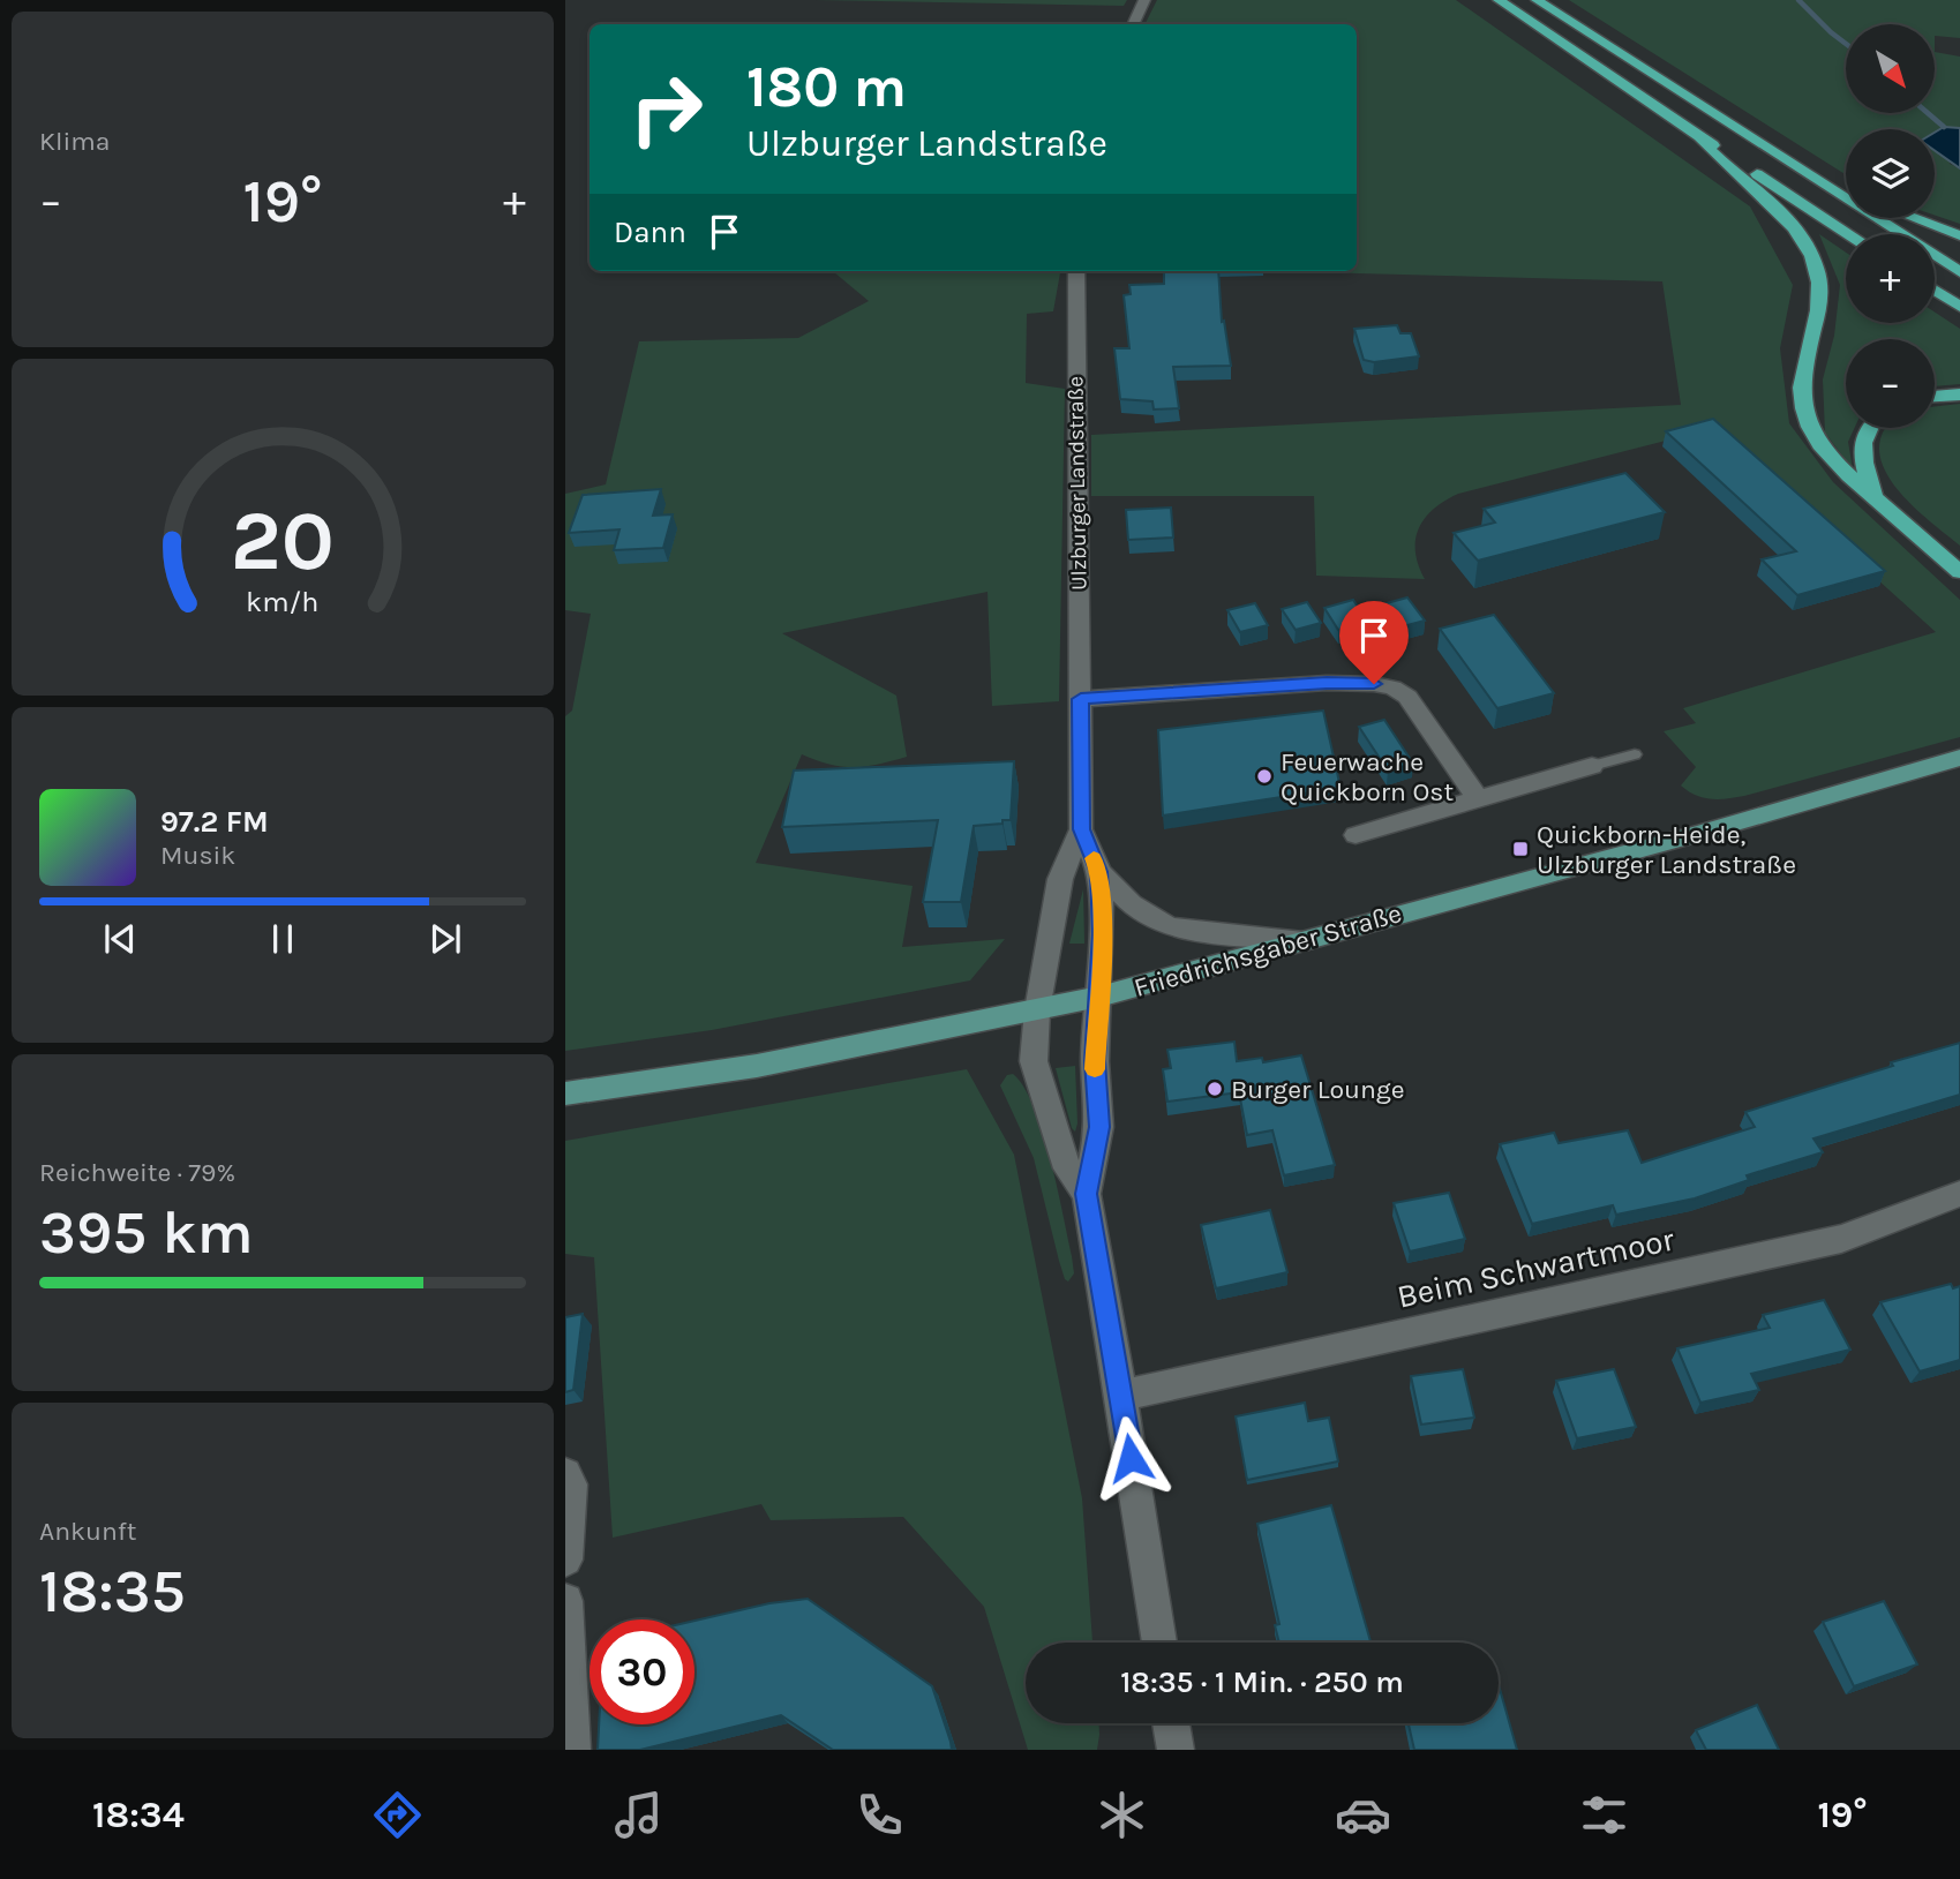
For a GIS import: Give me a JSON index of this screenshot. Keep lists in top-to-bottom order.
{
  "streets": {
    "main road": ["Friedrichsgaber Straße"],
    "street": ["Ulzburger Landstraße", "Beim Schwartmoor"]
  },
  "crossings": [
    ["Ulzburger Landstraße", "Friedrichsgaber Straße"],
    ["Ulzburger Landstraße", "Beim Schwartmoor"]
  ],
  "places": {
    "other": ["Feuerwache Quickborn Ost", "Burger Lounge"],
    "transit": ["Quickborn-Heide, Ulzburger Landstraße"]
  },
  "north": "bottom right",
  "page": {
    "tile": [
      "Klima",
      ["Reichweite · 79%", "395 km"],
      ["Ankunft", "18:35"]
    ],
    "map_buttons": ["+", "−"],
    "turn": ["180 m", "Ulzburger Landstraße"],
    "heat": ["−", "19°", "+"],
    "then": "Dann",
    "song": ["97.2 FM", "Musik"],
    "limit": "30",
    "trip": "18:35 · 1 Min. · 250 m",
    "tabs": ["18:34", "19°"],
    "gauge": ["20", "km/h"]
  }
}
